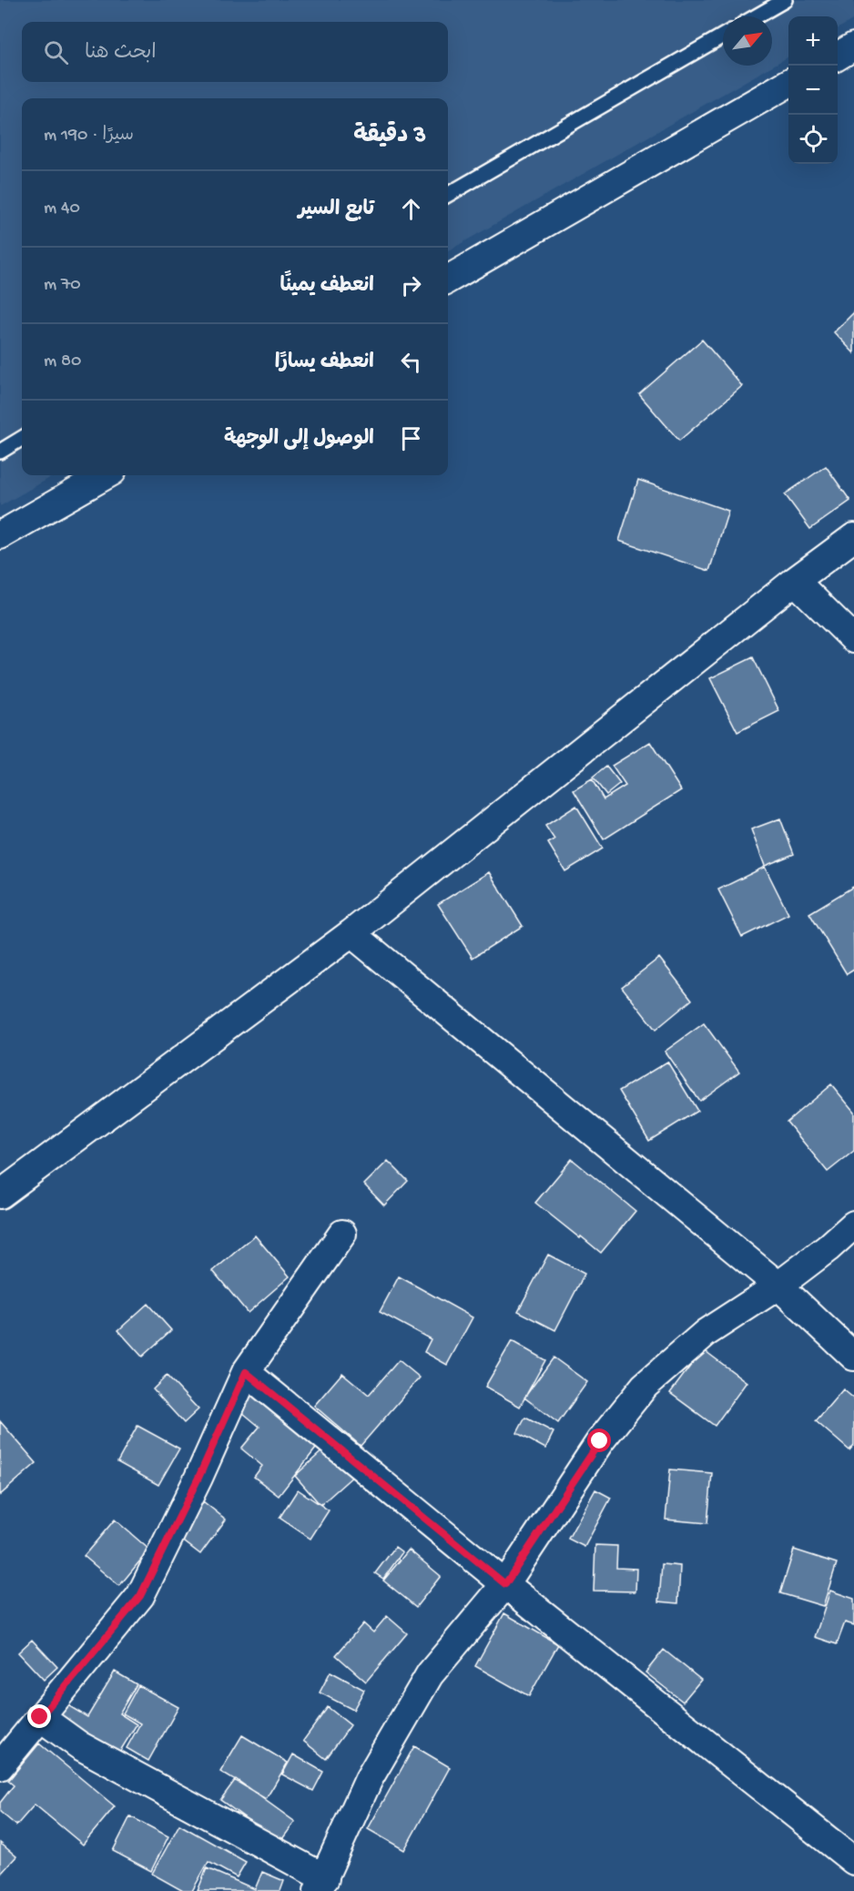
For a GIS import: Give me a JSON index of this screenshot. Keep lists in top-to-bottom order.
{
  "north": "top right",
  "page": {
    "map_buttons": ["+", "−"],
    "search": "ابحث هنا",
    "heading": ["3 دقيقة", "سيرًا · 190 m"],
    "list": [
      ["تابع السير", "40 m"],
      ["انعطف يمينًا", "70 m"],
      ["انعطف يسارًا", "80 m"],
      "الوصول إلى الوجهة"
    ]
  }
}
